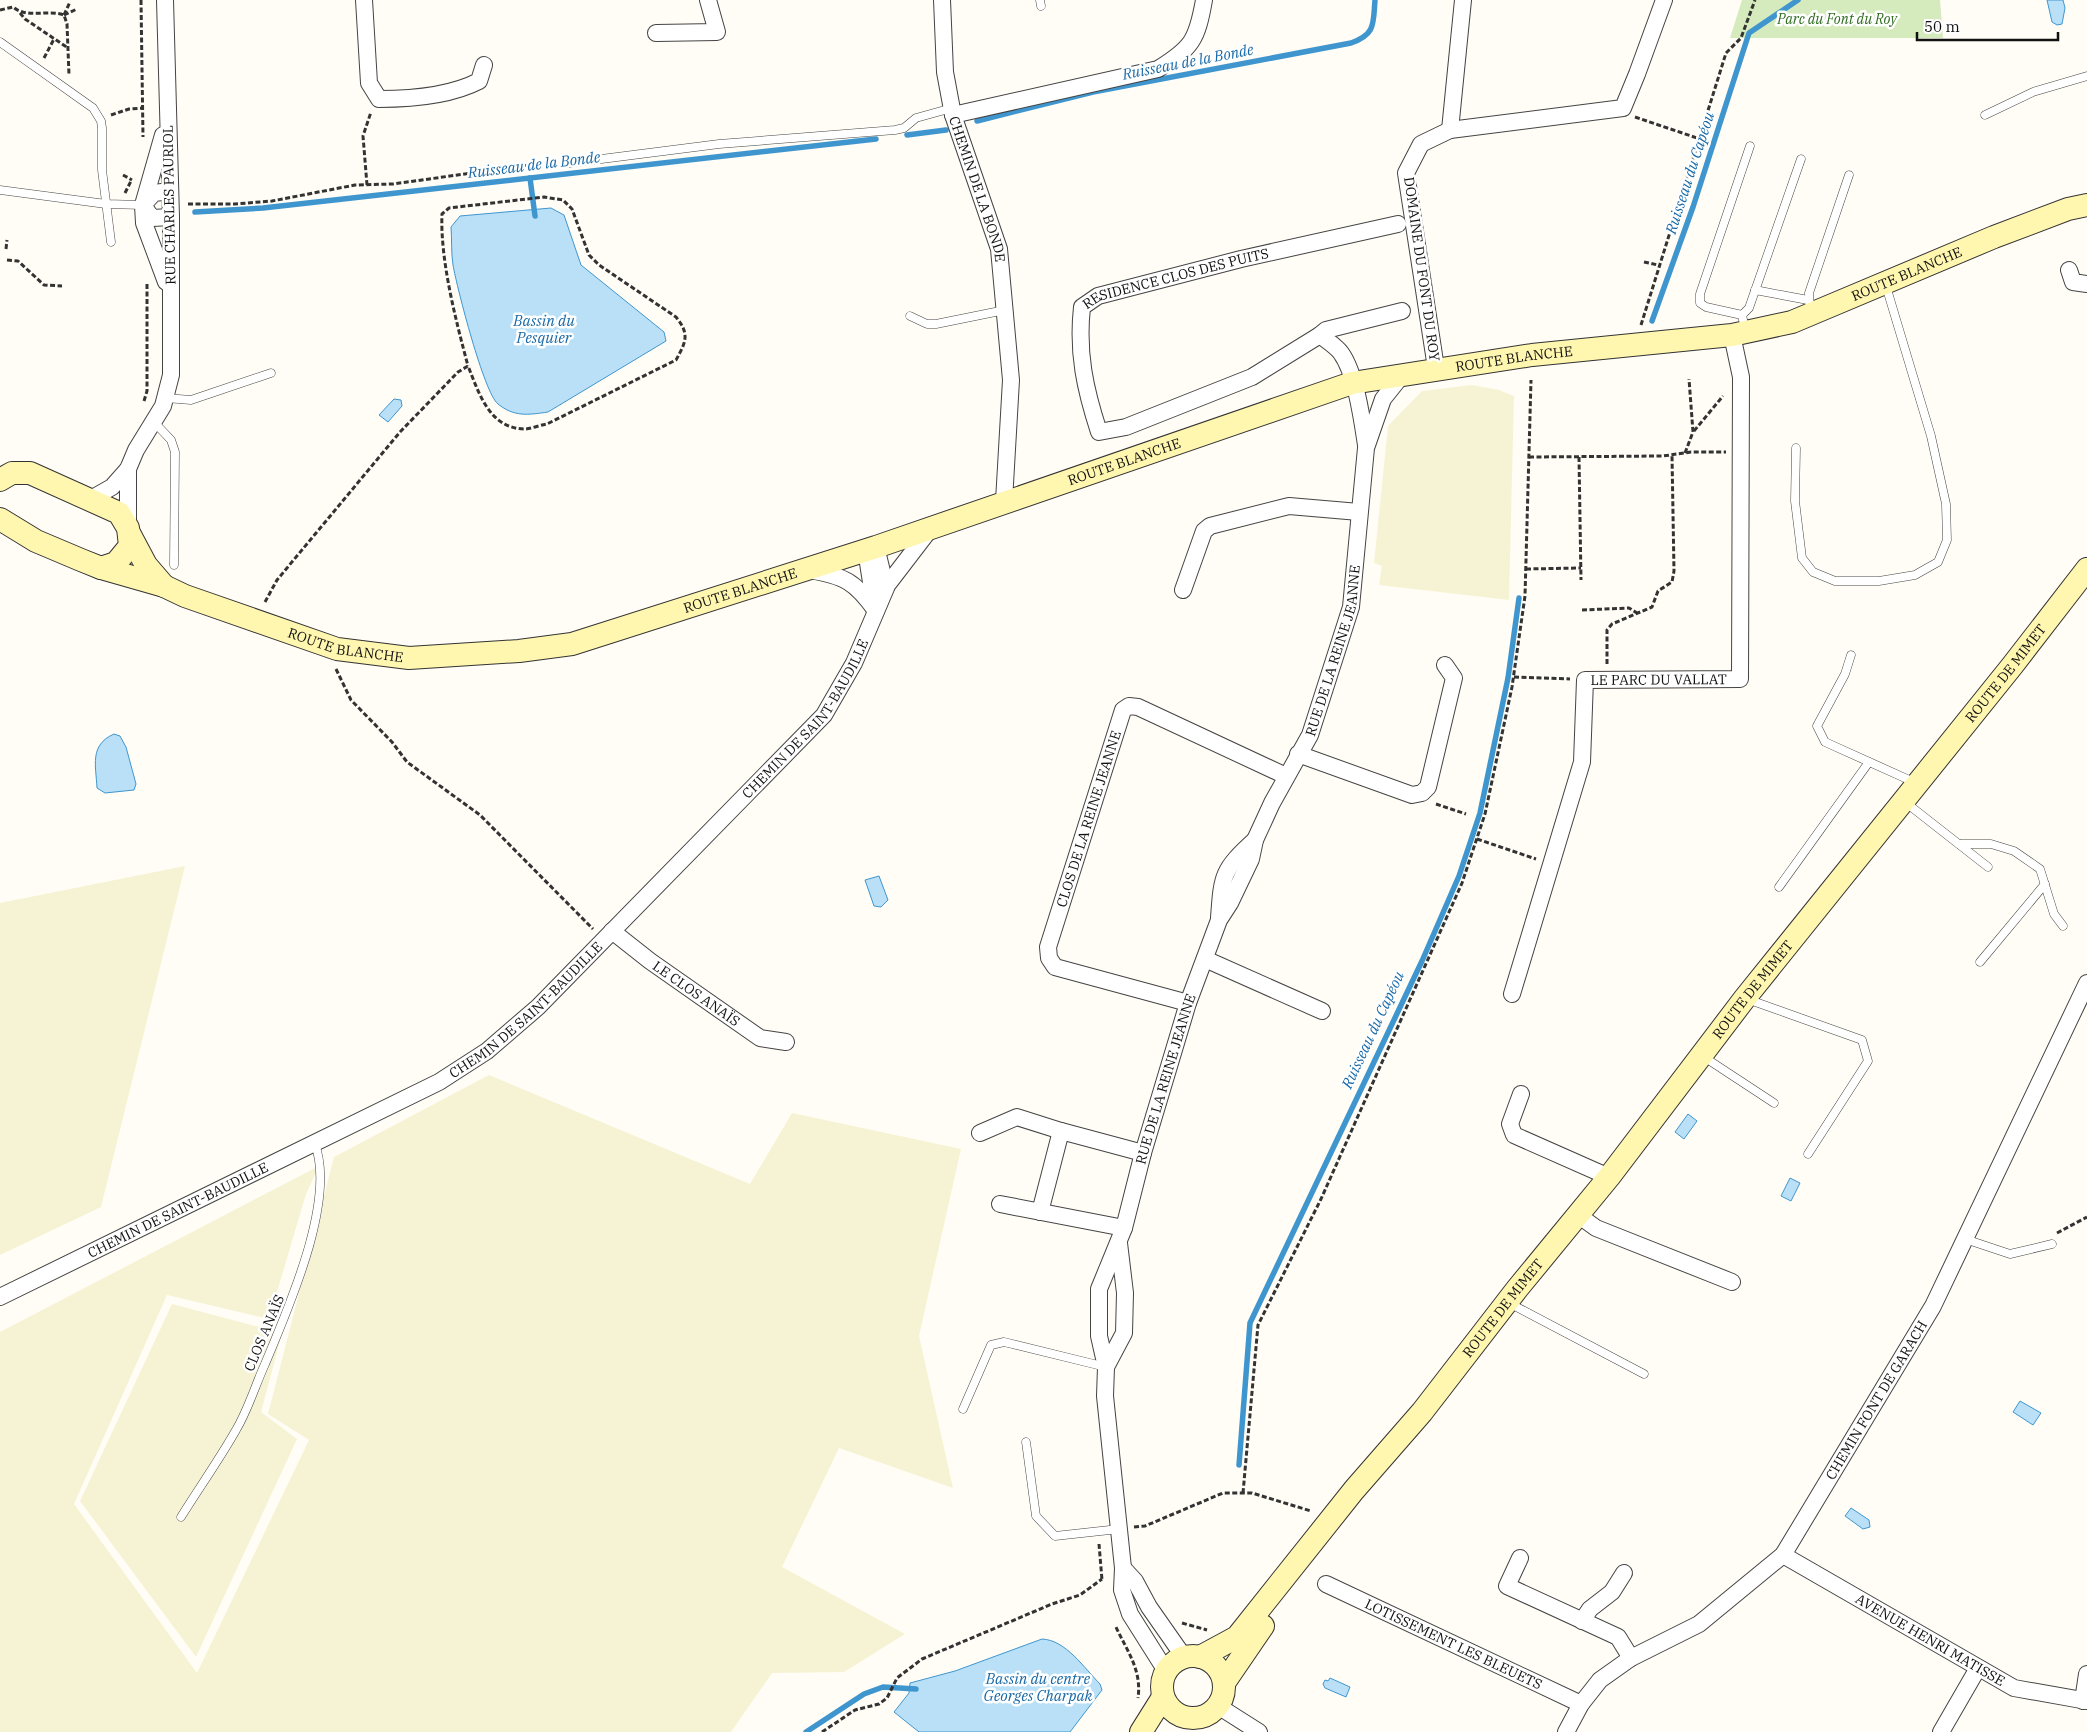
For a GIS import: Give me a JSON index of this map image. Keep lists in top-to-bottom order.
{
  "streets": {
    "street": [
      "CHEMIN DE LA BONDE",
      "RUE CHARLES PAURIOL",
      "DOMAINE DU FONT DU ROY",
      "ROUTE BLANCHE",
      "RESIDENCE CLOS DES PUITS",
      "RUE DE LA REINE JEANNE",
      "ROUTE DE MIMET",
      "LE PARC DU VALLAT",
      "CHEMIN DE SAINT-BAUDILLE",
      "CLOS DE LA REINE JEANNE",
      "LE CLOS ANAÏS",
      "CHEMIN FONT DE GARACH",
      "AVENUE HENRI MATISSE",
      "LOTISSEMENT LES BLEUETS"
    ],
    "lane": ["CLOS ANAÏS"]
  },
  "crossings": [
    ["CHEMIN DE LA BONDE", "ROUTE BLANCHE"],
    ["RUE CHARLES PAURIOL", "ROUTE BLANCHE"],
    ["DOMAINE DU FONT DU ROY", "ROUTE BLANCHE"],
    ["ROUTE BLANCHE", "RUE DE LA REINE JEANNE"],
    ["ROUTE BLANCHE", "LE PARC DU VALLAT"],
    ["ROUTE BLANCHE", "CHEMIN DE SAINT-BAUDILLE"],
    ["RUE DE LA REINE JEANNE", "ROUTE DE MIMET"],
    ["RUE DE LA REINE JEANNE", "CLOS DE LA REINE JEANNE"],
    ["CHEMIN DE SAINT-BAUDILLE", "LE CLOS ANAÏS"],
    ["CHEMIN DE SAINT-BAUDILLE", "CLOS ANAÏS"],
    ["CHEMIN FONT DE GARACH", "AVENUE HENRI MATISSE"],
    ["CHEMIN FONT DE GARACH", "LOTISSEMENT LES BLEUETS"]
  ],
  "water": [
    "Ruisseau de la Bonde",
    "Ruisseau du Capéou",
    "Bassin du Pesquier",
    "Bassin du centre Georges Charpak"
  ],
  "parks": ["Parc du Font du Roy"],
  "scale_bar": "50 m"
}
